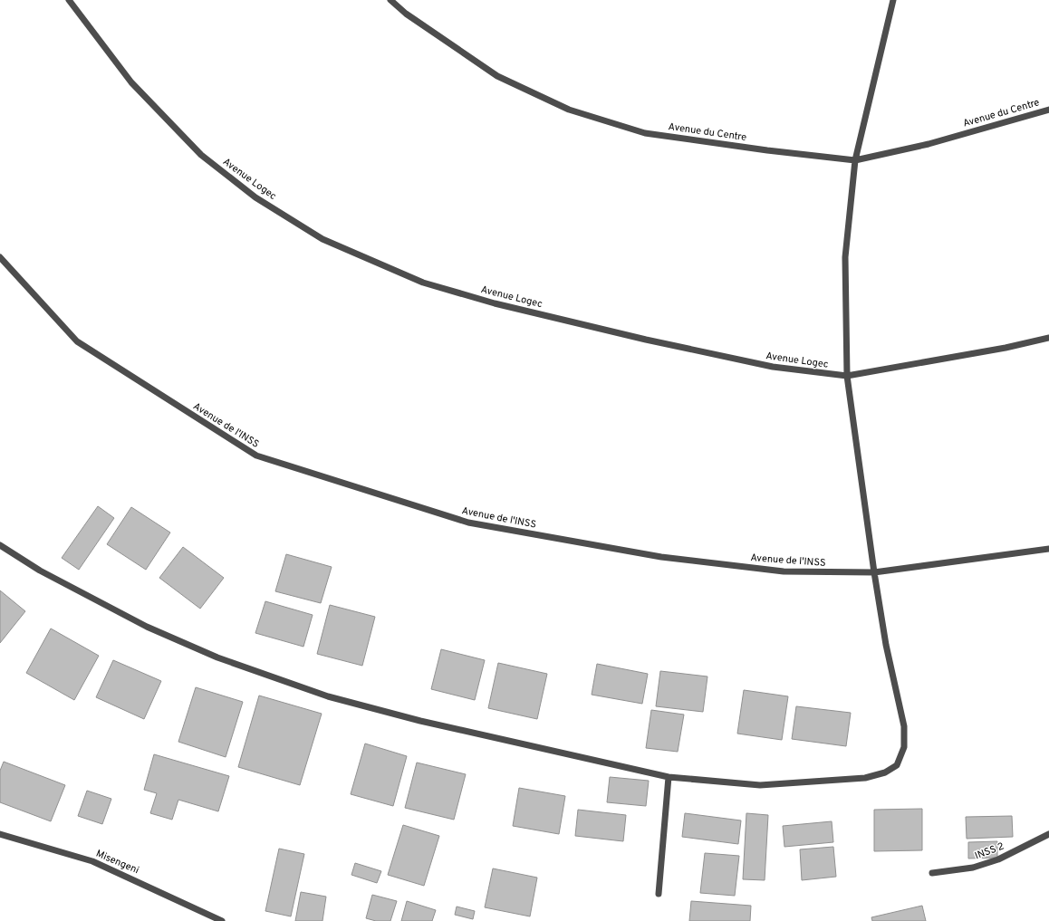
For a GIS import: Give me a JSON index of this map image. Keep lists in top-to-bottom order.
{
  "streets": {
    "street": [
      "Avenue du Centre",
      "Avenue Logec",
      "Avenue de l'INSS",
      "INSS 2",
      "Misengeni"
    ]
  }
}
